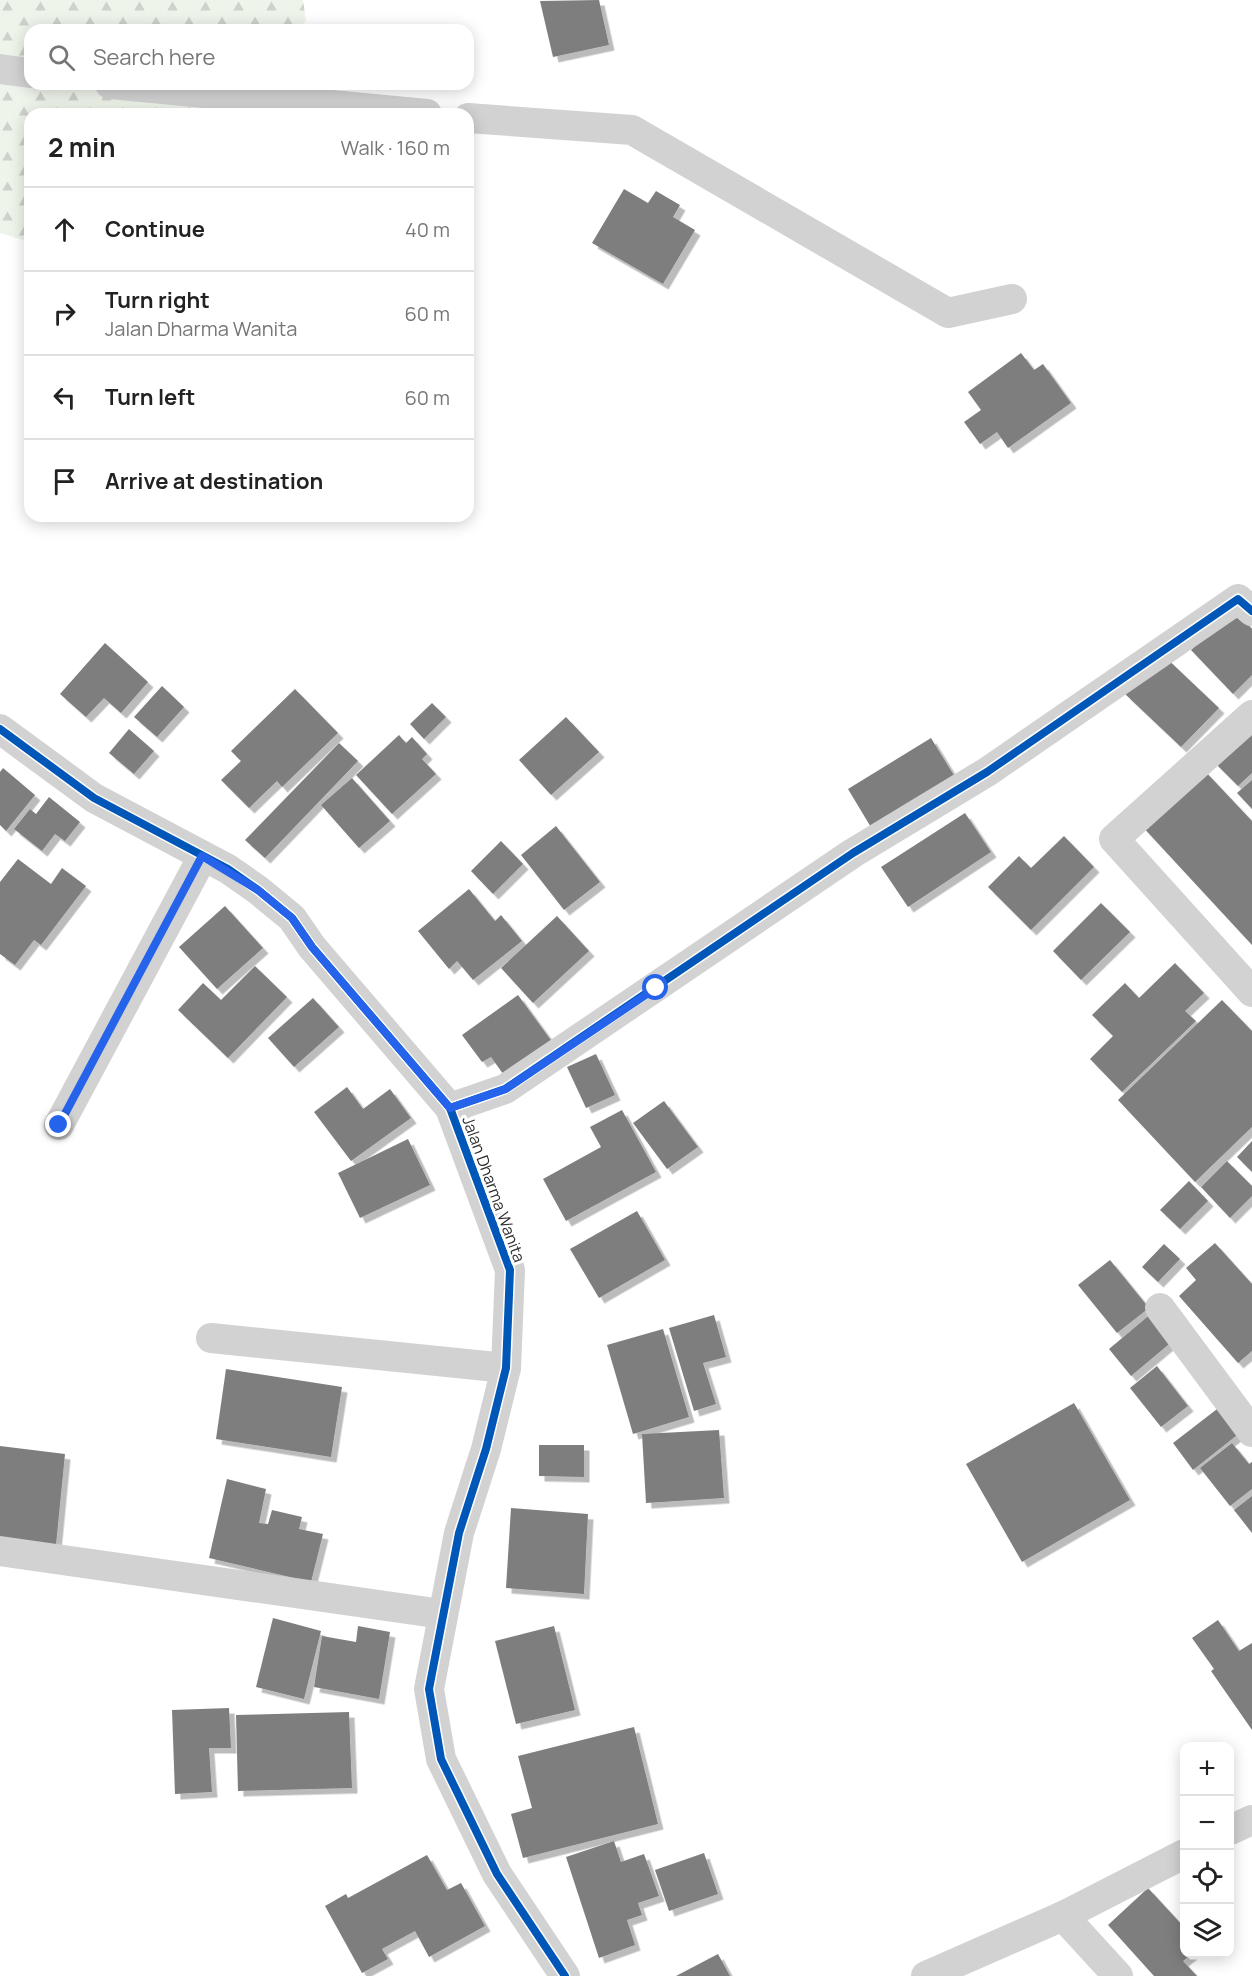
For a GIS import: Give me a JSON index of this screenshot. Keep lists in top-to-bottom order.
{
  "streets": {
    "street": ["Jalan Dharma Wanita"]
  },
  "page": {
    "search": "Search here",
    "heading": ["2 min", "Walk · 160 m"],
    "list": [
      ["Continue", "40 m"],
      ["Turn right", "Jalan Dharma Wanita", "60 m"],
      ["Turn left", "60 m"],
      "Arrive at destination"
    ],
    "map_buttons": ["+", "−"]
  }
}
